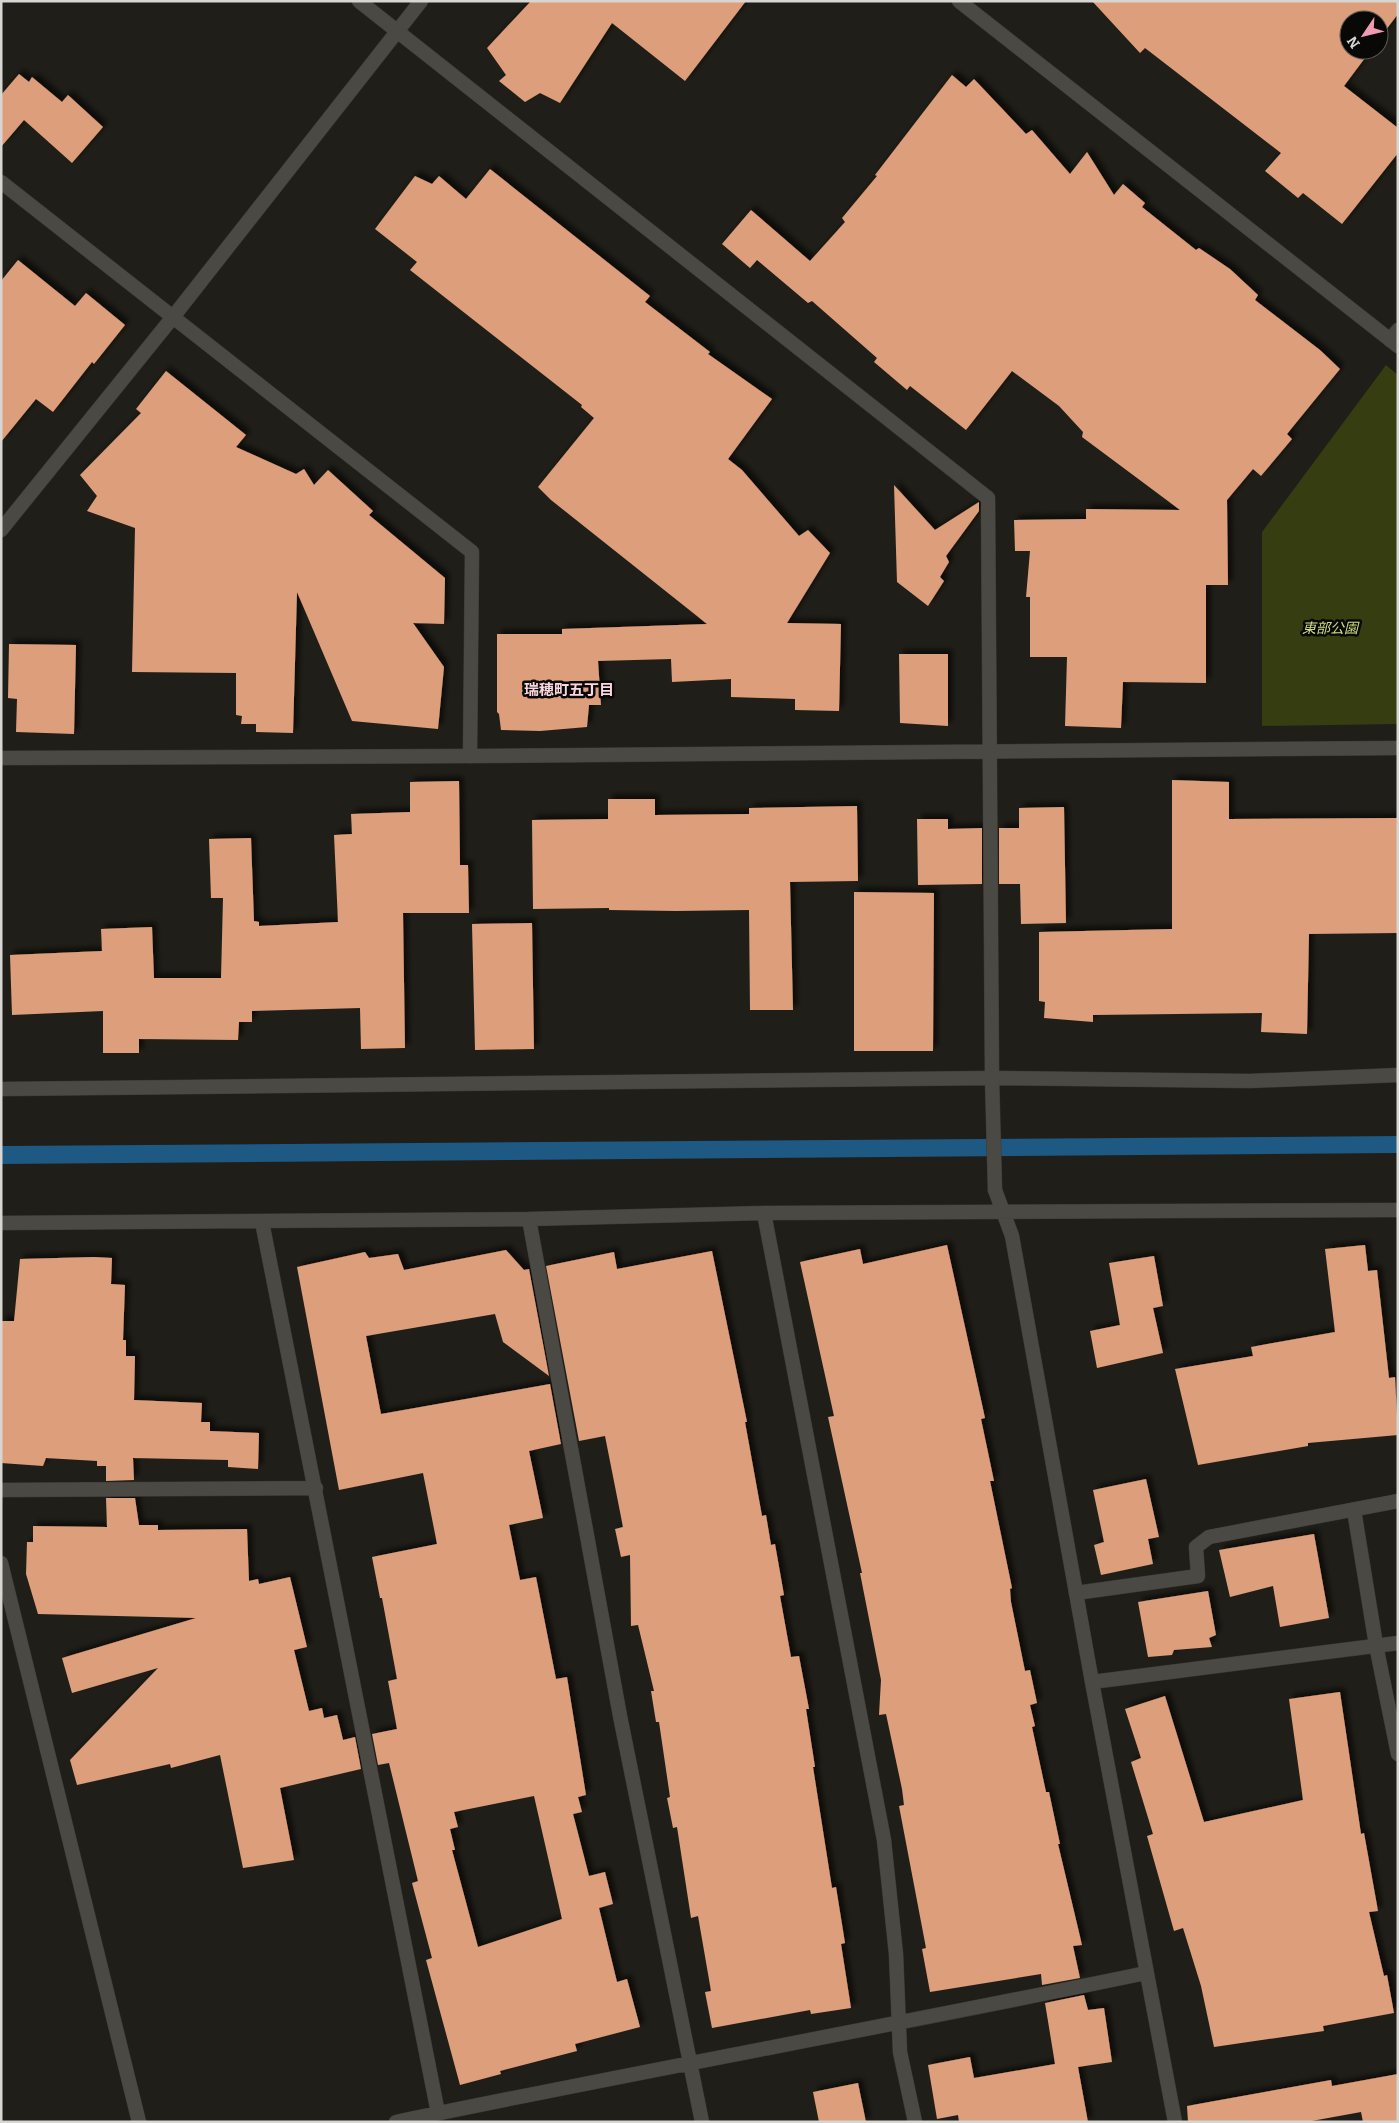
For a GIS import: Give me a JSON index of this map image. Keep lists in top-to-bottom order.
{
  "districts": ["瑞穂町五丁目"],
  "parks": ["東部公園"],
  "north": "bottom left"
}
